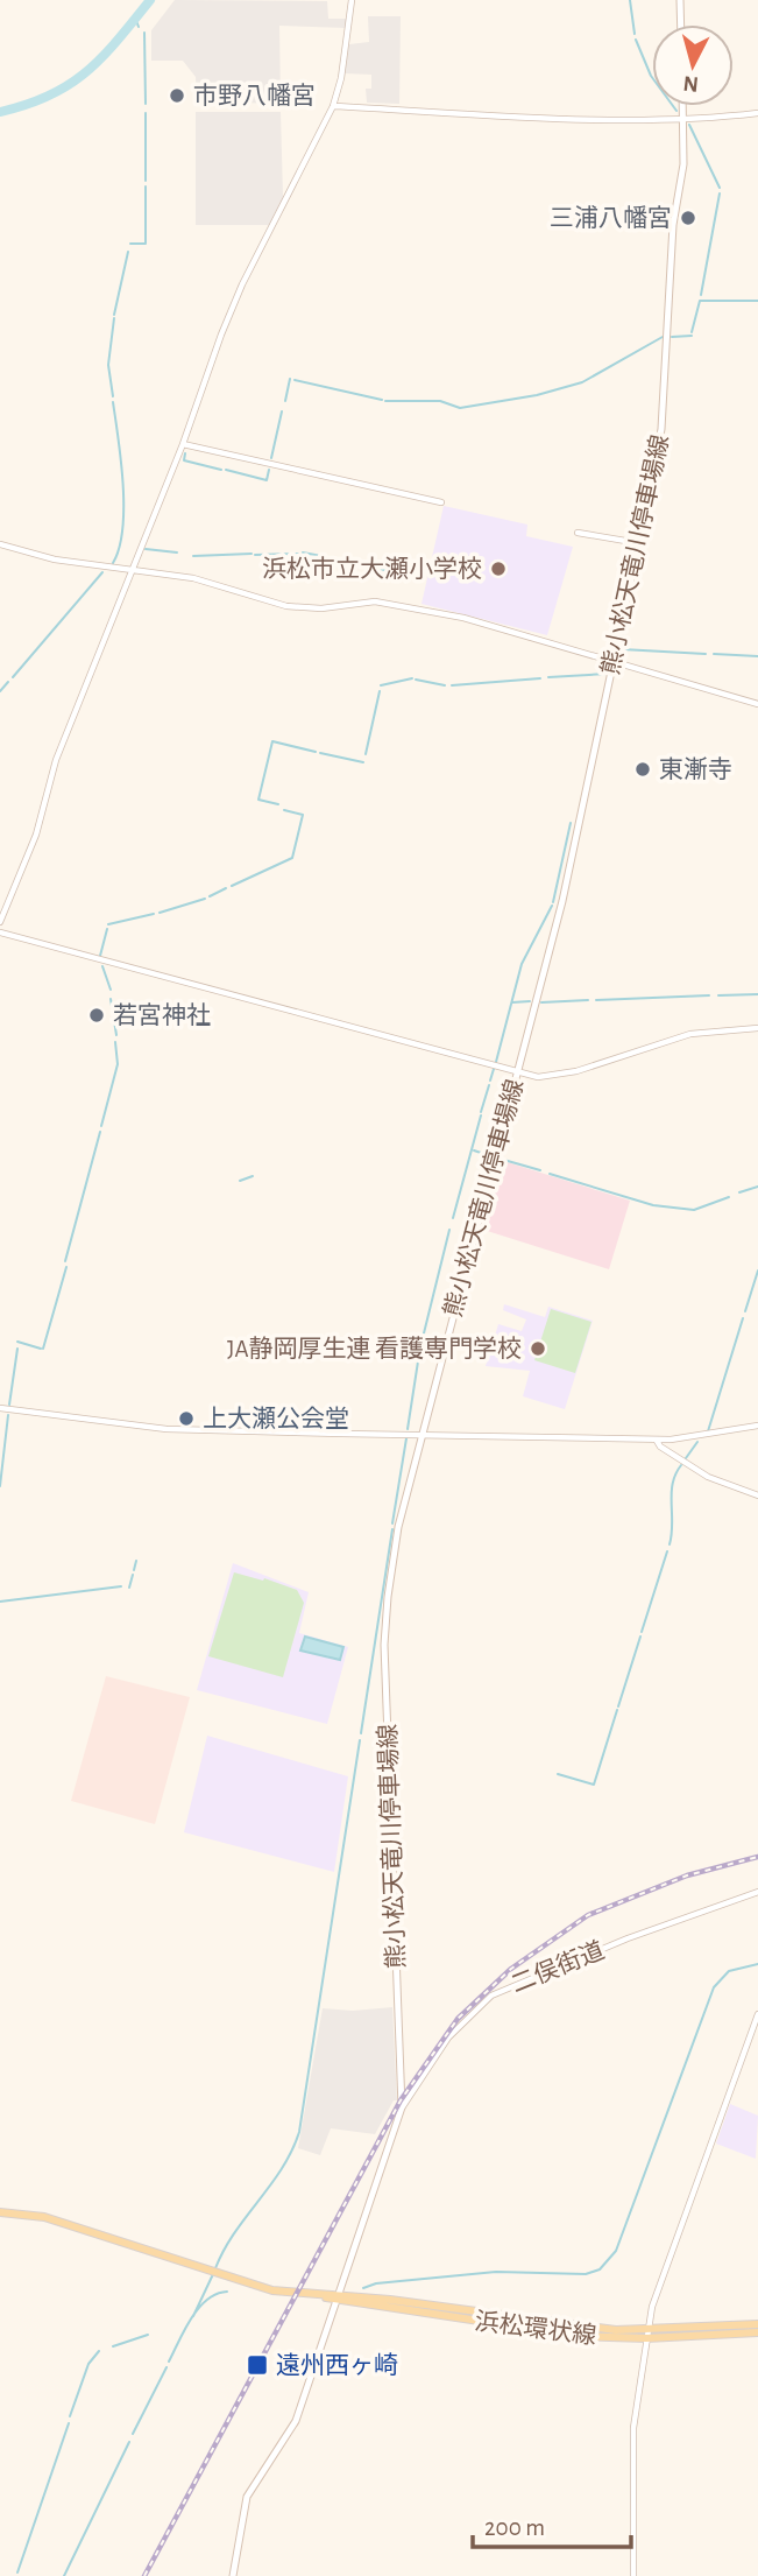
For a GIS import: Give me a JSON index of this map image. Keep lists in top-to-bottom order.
{
  "streets": {
    "main road": ["熊小松天竜川停車場線", "浜松環状線"],
    "street": ["二俣街道"]
  },
  "crossings": [
    ["熊小松天竜川停車場線", "二俣街道"],
    ["熊小松天竜川停車場線", "浜松環状線"]
  ],
  "places": {
    "other": [
      "市野八幡宮",
      "三浦八幡宮",
      "浜松市立大瀬小学校",
      "東漸寺",
      "若宮神社",
      "JA静岡厚生連 看護専門学校",
      "上大瀬公会堂"
    ],
    "transit": ["遠州西ヶ崎"]
  },
  "scale_bar": "200 m",
  "north": "bottom"
}
